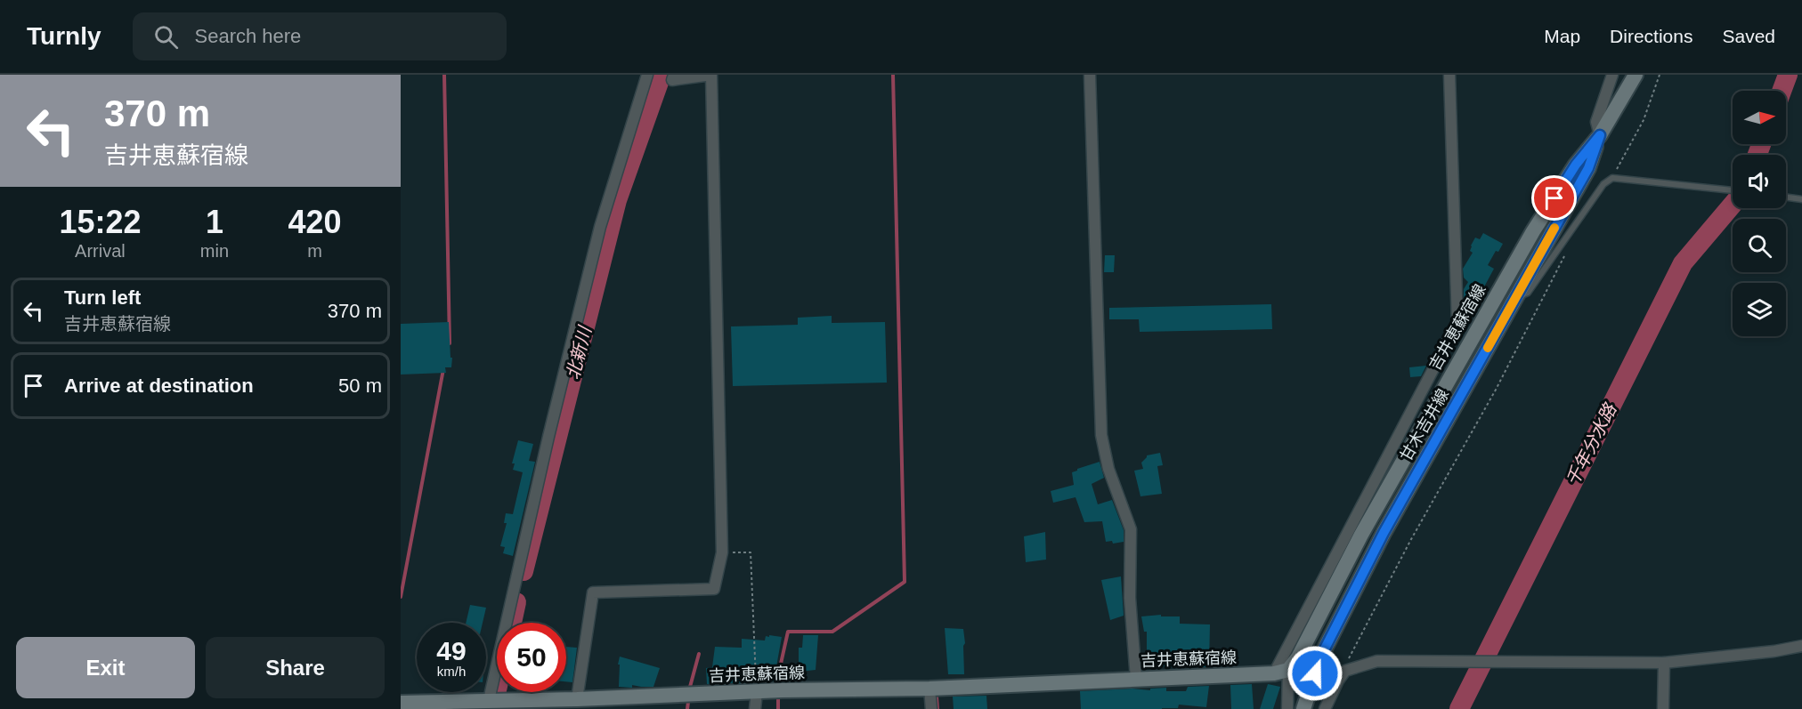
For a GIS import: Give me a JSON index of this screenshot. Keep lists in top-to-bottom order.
{
  "streets": {
    "main road": ["吉井恵蘇宿線", "甘木吉井線"]
  },
  "crossings": [
    ["吉井恵蘇宿線", "甘木吉井線"]
  ],
  "water": ["北新川", "千年分水路"],
  "north": "right",
  "page": {
    "header": "Turnly",
    "search": "Search here",
    "nav": ["Map", "Directions", "Saved"],
    "turn": ["370 m", "吉井恵蘇宿線"],
    "eta": [
      "15:22",
      "Arrival",
      "1",
      "min",
      "420",
      "m"
    ],
    "list": [
      {
        "name": "Turn left",
        "note": "吉井恵蘇宿線",
        "value": "370 m"
      },
      {
        "name": "Arrive at destination",
        "value": "50 m"
      }
    ],
    "speed": "49 km/h",
    "limit": "50",
    "buttons": ["Exit", "Share"]
  }
}
